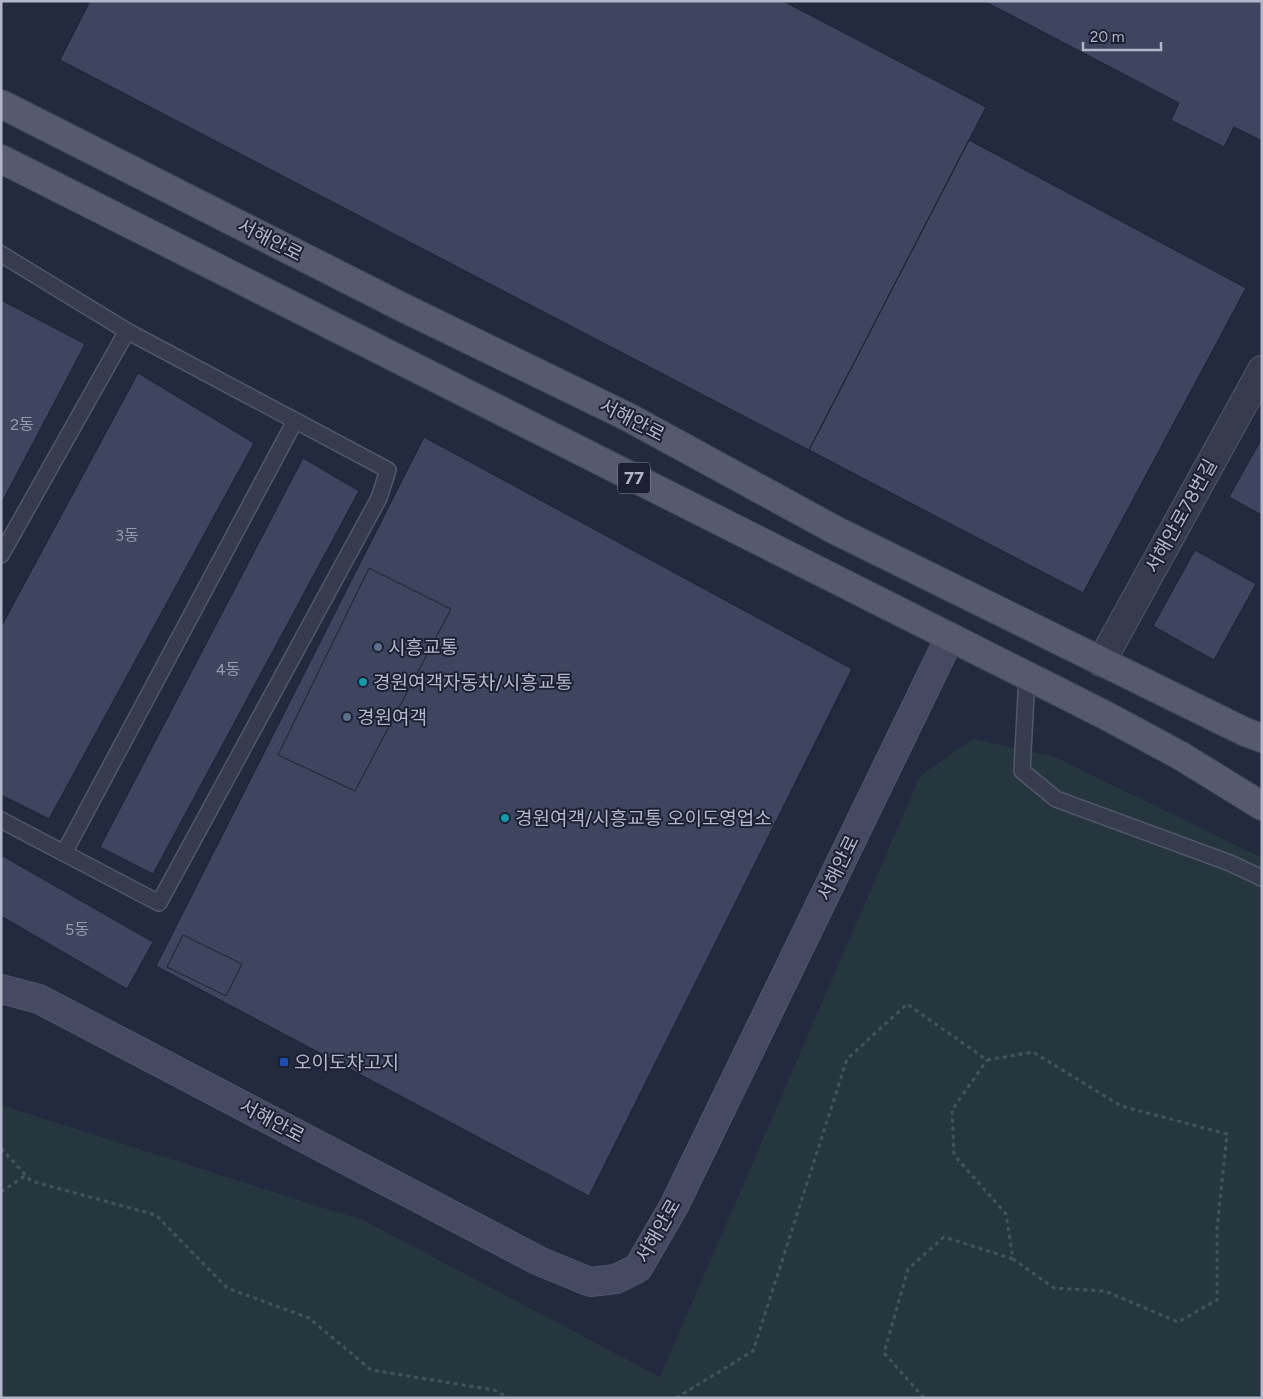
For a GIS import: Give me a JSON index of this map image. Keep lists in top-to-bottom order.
{
  "streets": {
    "main road": ["서해안로", "77"],
    "street": ["서해안로78번길"]
  },
  "crossings": [
    ["서해안로", "77"],
    ["서해안로", "서해안로78번길"]
  ],
  "places": {
    "other": [
      "시흥교통",
      "경원여객자동차/시흥교통",
      "경원여객",
      "경원여객/시흥교통 오이도영업소"
    ],
    "transit": ["오이도차고지"]
  },
  "house_numbers": [
    "2동",
    "3동",
    "4동",
    "5동"
  ],
  "scale_bar": "20 m"
}
